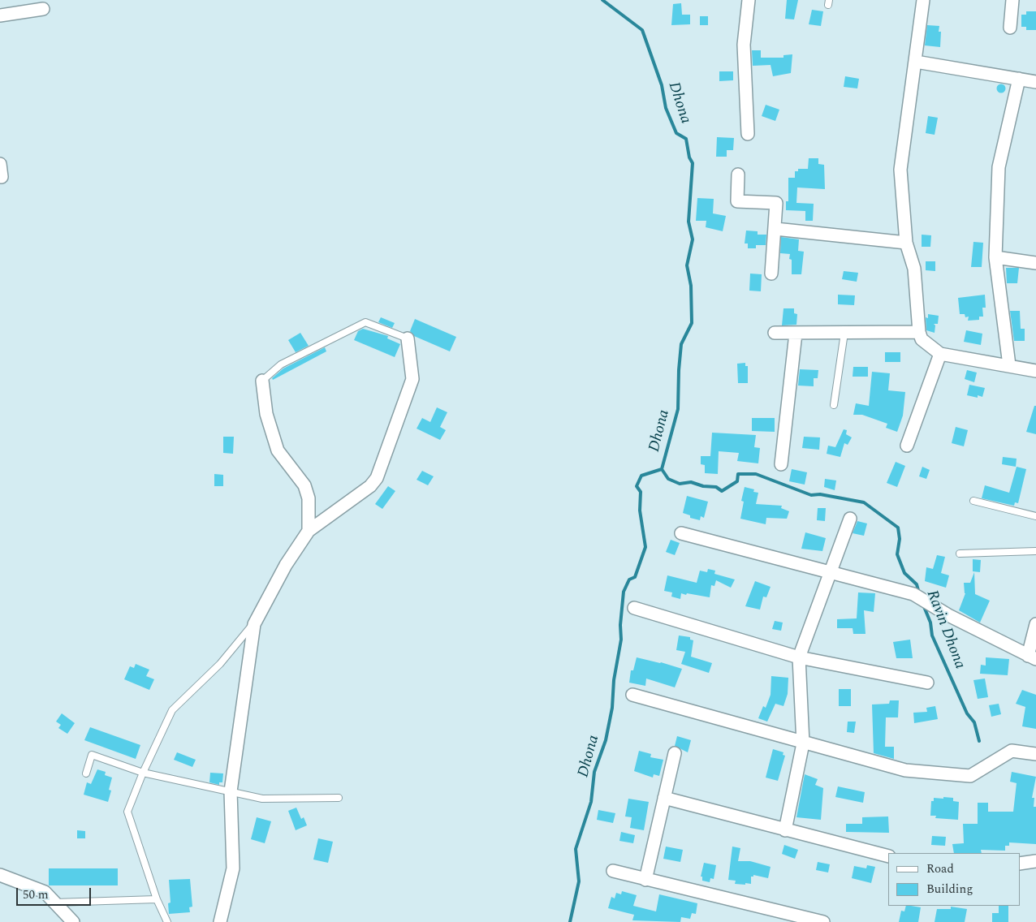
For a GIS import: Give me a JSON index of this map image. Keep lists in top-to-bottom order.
{
  "water": ["Dhona", "Ravin Dhona"],
  "legend": ["Road", "Building"],
  "scale_bar": "50 m"
}
